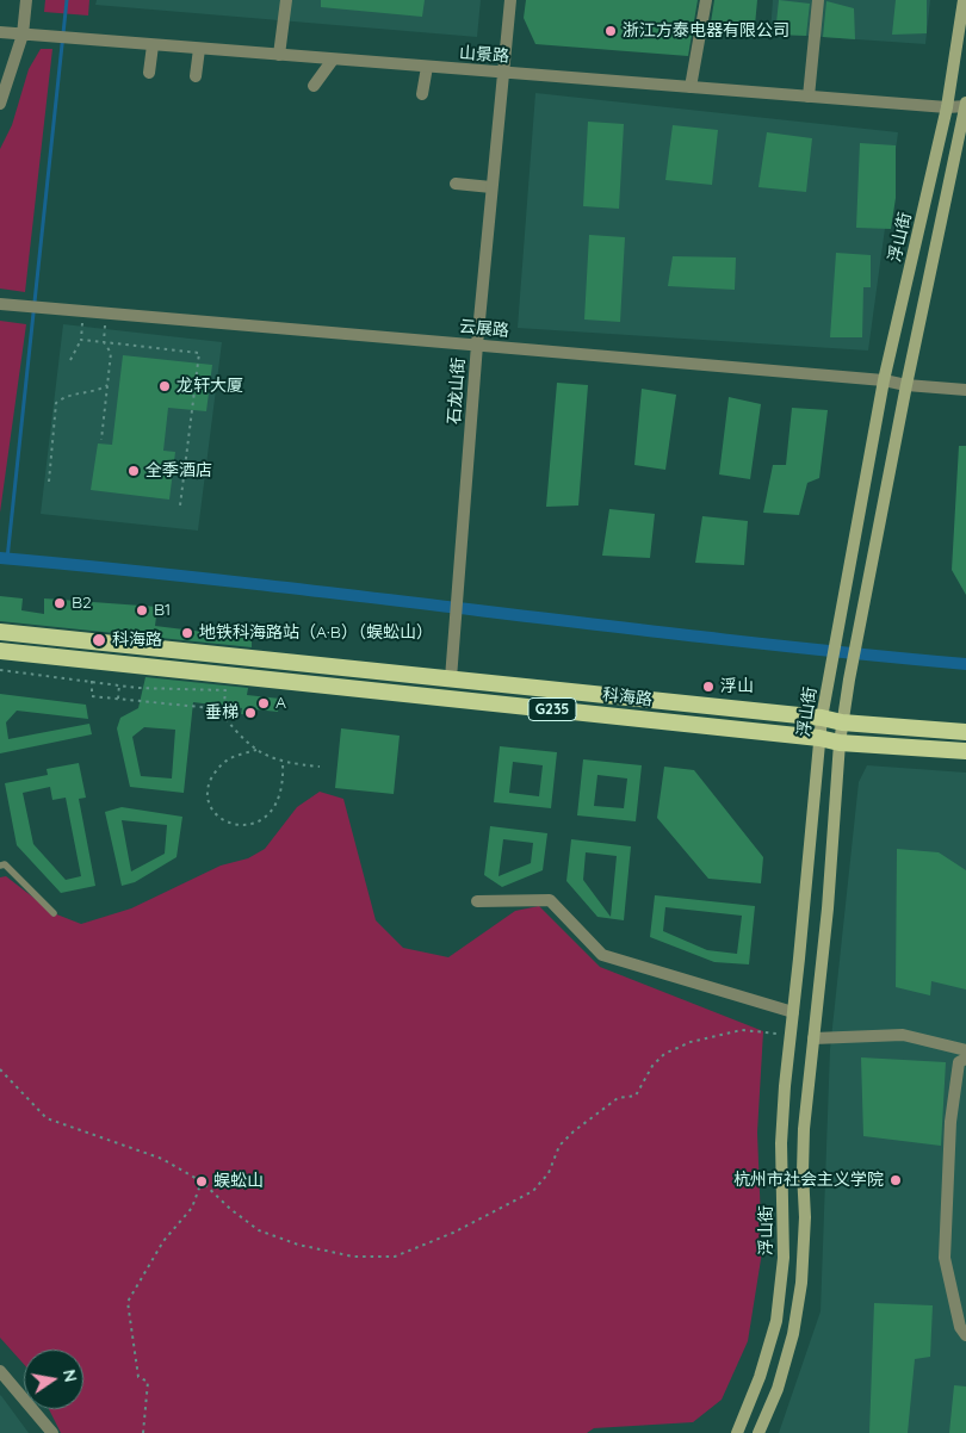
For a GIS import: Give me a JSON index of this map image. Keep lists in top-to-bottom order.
{
  "streets": {
    "highway": ["科海路", "G235"],
    "main road": ["浮山街"],
    "street": ["山景路", "云展路", "石龙山街"]
  },
  "crossings": [
    ["山景路", "浮山街"],
    ["山景路", "石龙山街"],
    ["浮山街", "云展路"],
    ["浮山街", "科海路"],
    ["云展路", "石龙山街"],
    ["石龙山街", "科海路"]
  ],
  "places": [
    "浙江方泰电器有限公司",
    "龙轩大厦",
    "全季酒店",
    "B2",
    "B1",
    "地铁科海路站（A·B）（蜈蚣山）",
    "科海路",
    "浮山",
    "A",
    "垂梯",
    "杭州市社会主义学院",
    "蜈蚣山"
  ],
  "north": "right"
}
